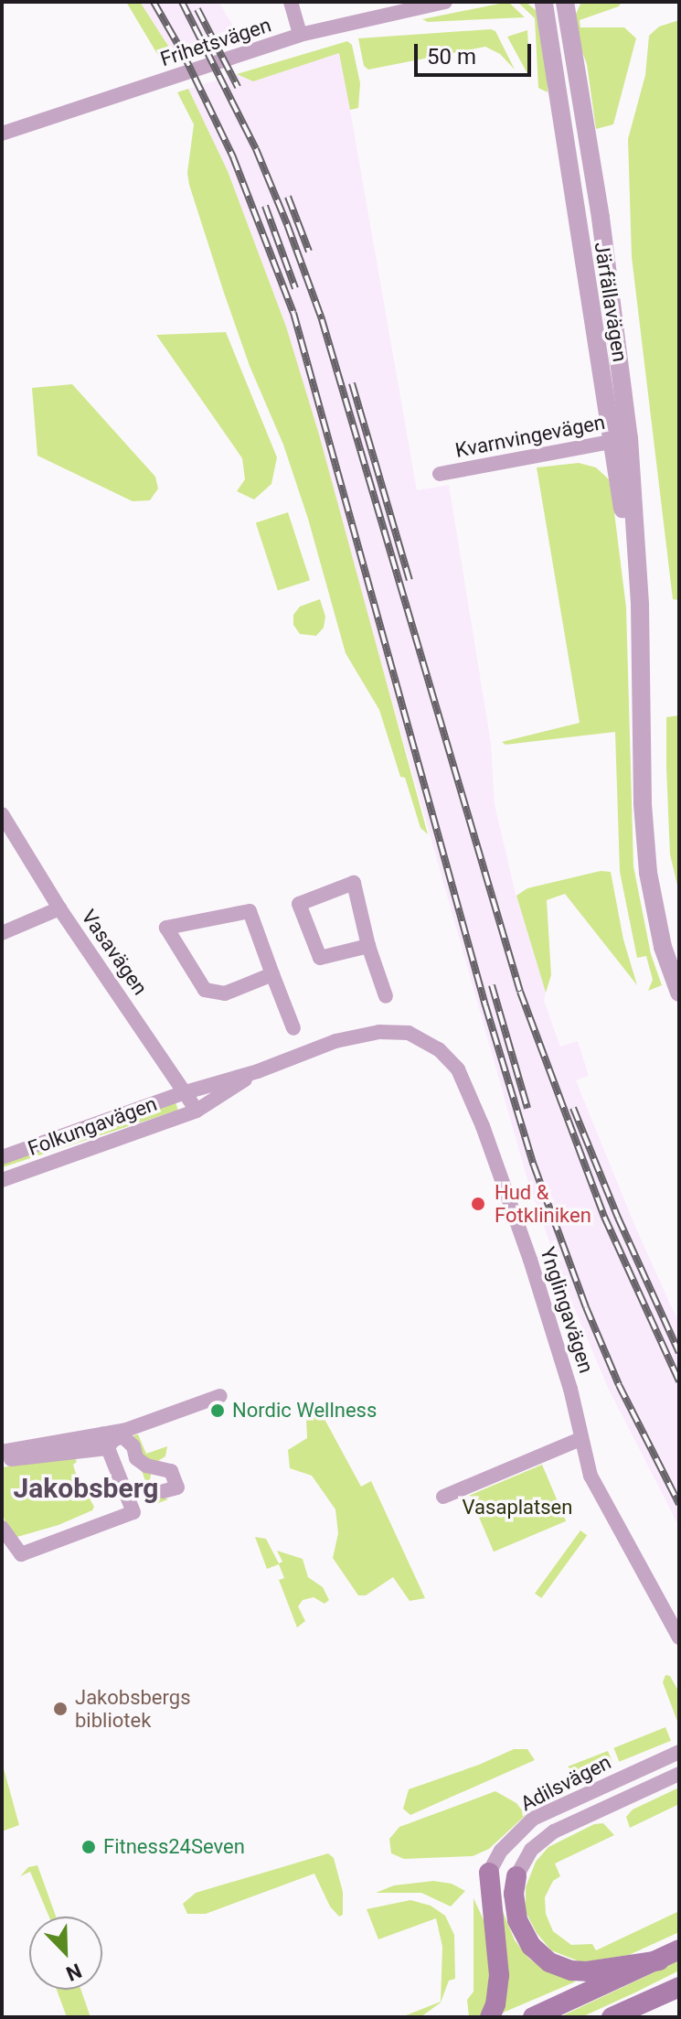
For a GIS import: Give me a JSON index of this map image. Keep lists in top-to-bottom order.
{
  "streets": {
    "street": [
      "Frihetsvägen",
      "Järfällavägen",
      "Kvarnvingevägen",
      "Vasavägen",
      "Folkungavägen",
      "Ynglingavägen",
      "Adilsvägen"
    ]
  },
  "crossings": [
    ["Järfällavägen", "Kvarnvingevägen"],
    ["Vasavägen", "Folkungavägen"],
    ["Vasavägen", "Ynglingavägen"],
    ["Folkungavägen", "Ynglingavägen"]
  ],
  "districts": ["Jakobsberg"],
  "parks": ["Vasaplatsen"],
  "places": [
    "Hud & Fotkliniken",
    "Nordic Wellness",
    "Jakobsbergs bibliotek",
    "Fitness24Seven"
  ],
  "scale_bar": "50 m",
  "north": "bottom right"
}
